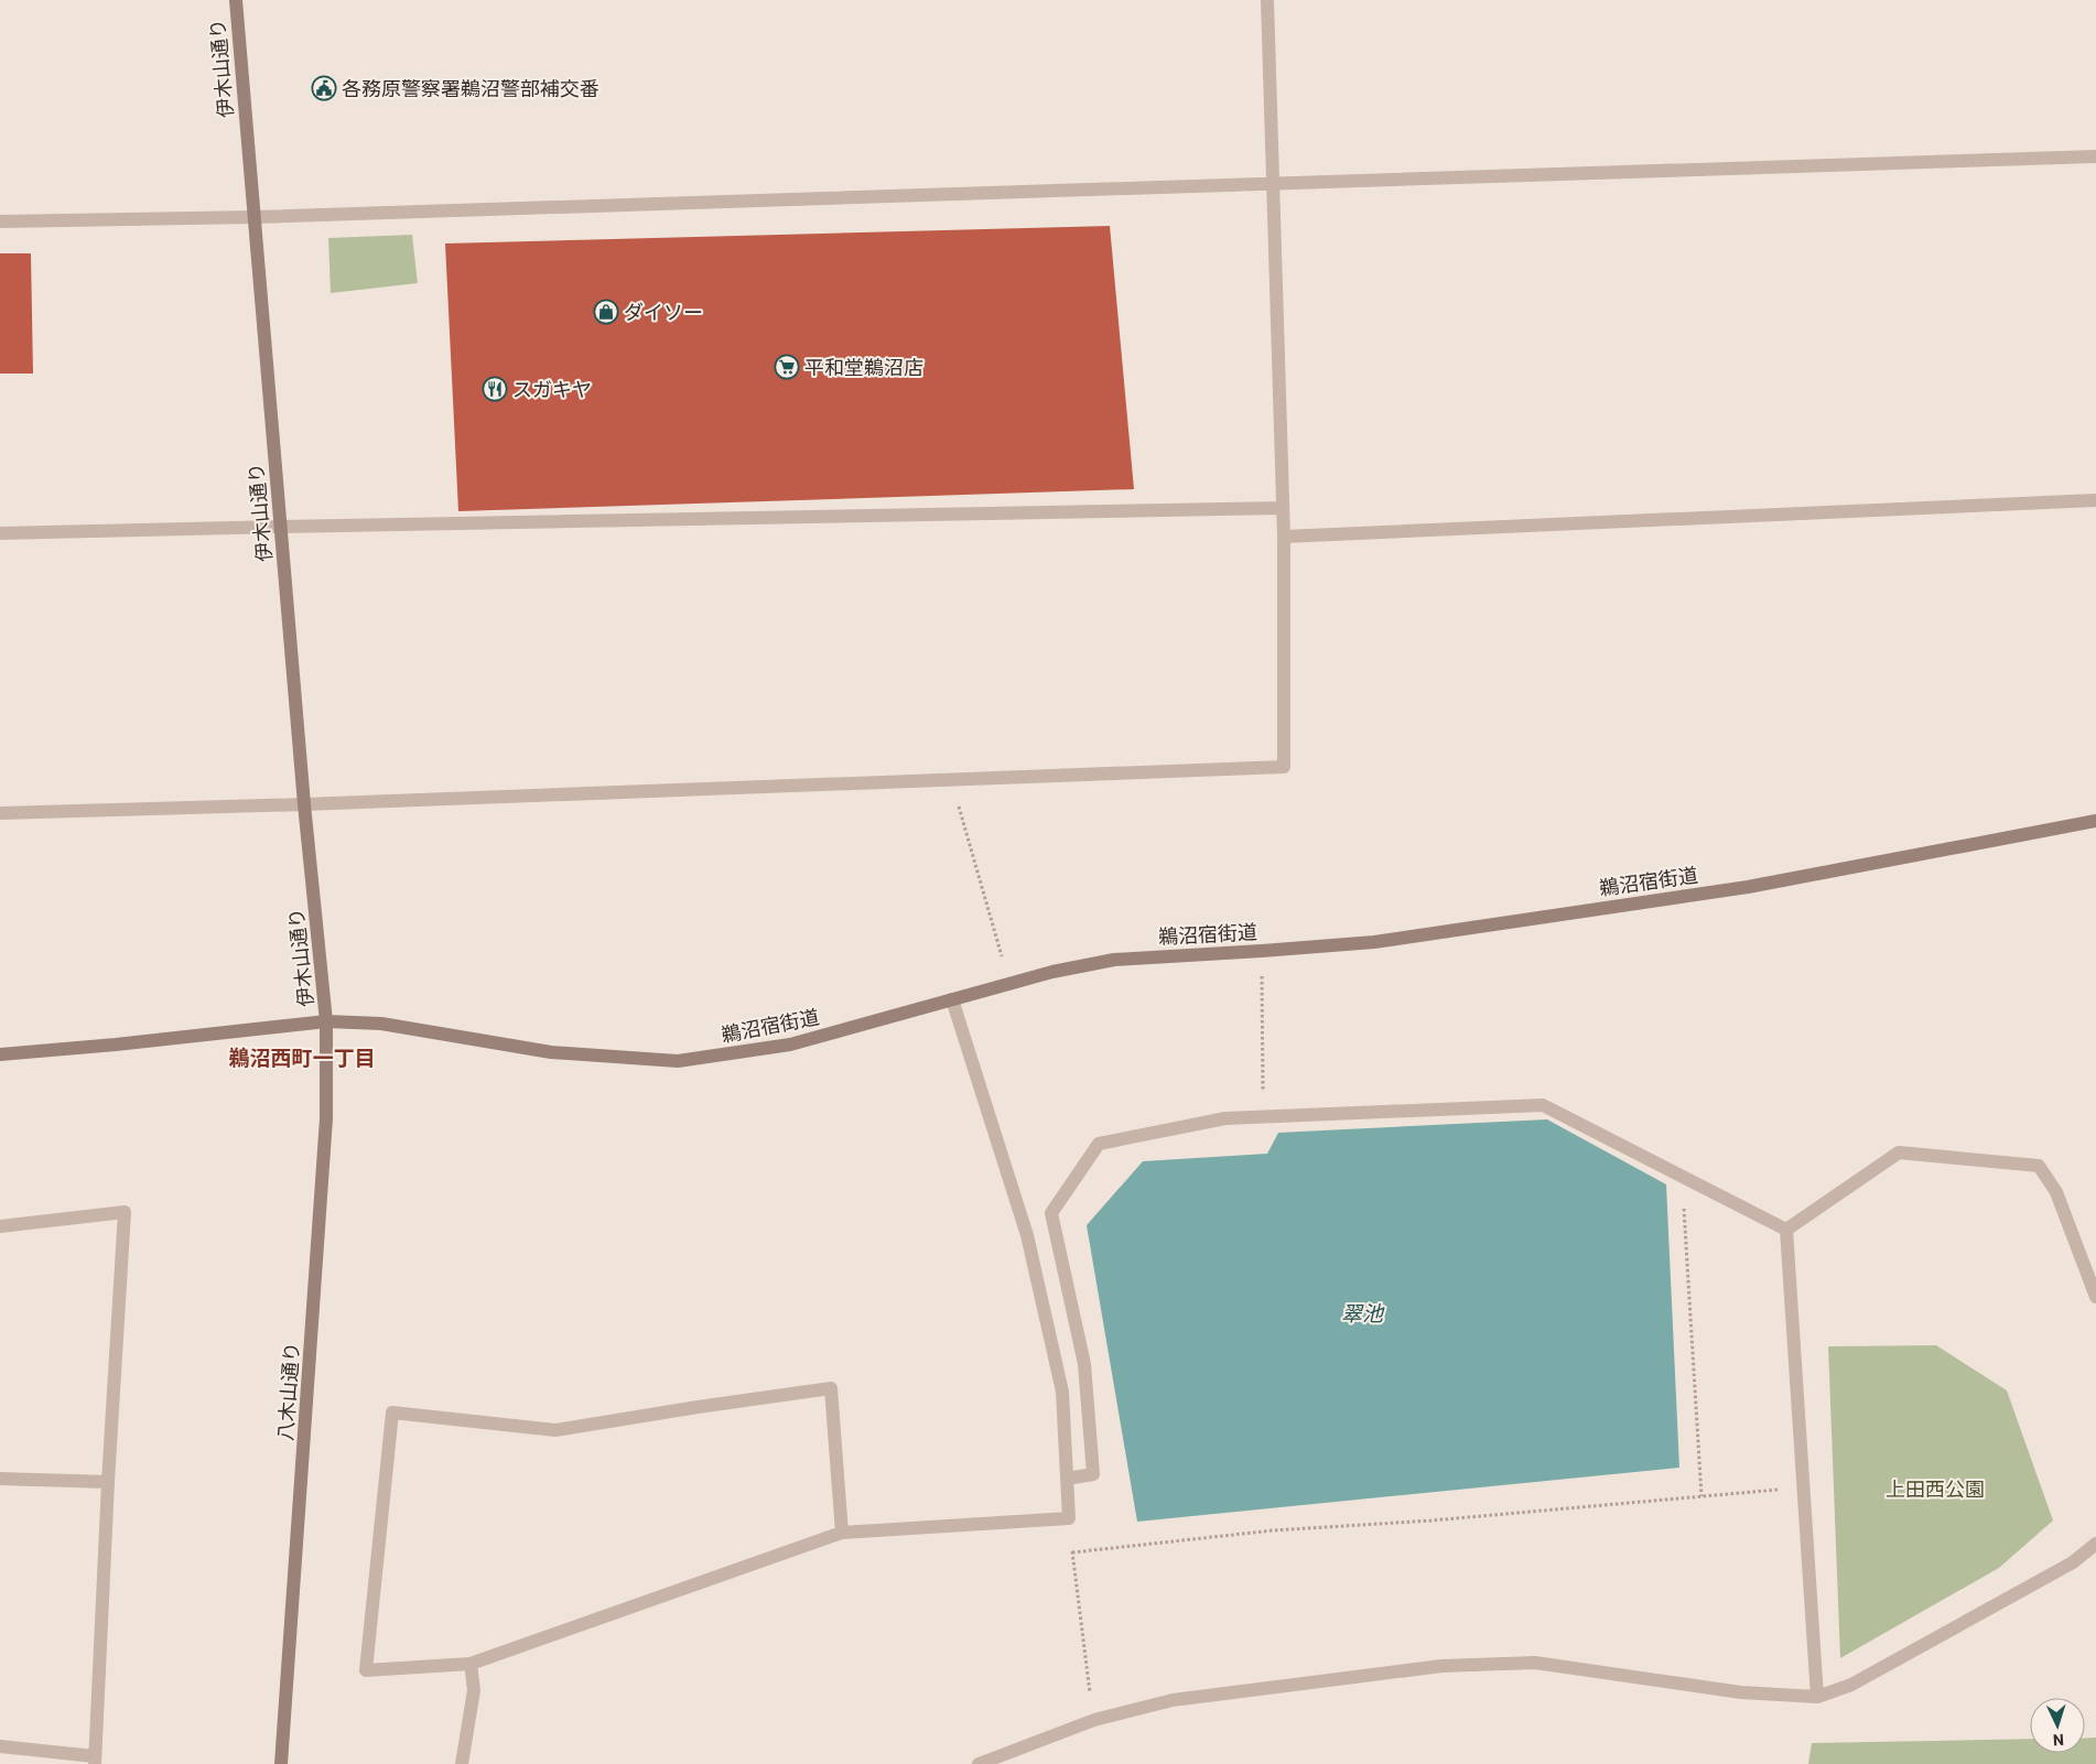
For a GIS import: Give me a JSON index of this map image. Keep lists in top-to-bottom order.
{
  "streets": {
    "street": ["伊木山通り", "鵜沼宿街道", "八木山通り"]
  },
  "crossings": [
    ["伊木山通り", "鵜沼宿街道"],
    ["伊木山通り", "八木山通り"],
    ["鵜沼宿街道", "八木山通り"]
  ],
  "districts": ["鵜沼西町一丁目"],
  "water": ["翠池"],
  "parks": ["上田西公園"],
  "places": {
    "public building": ["各務原警察署鵜沼警部補交番"],
    "shop": ["ダイソー"],
    "supermarket": ["平和堂鵜沼店"],
    "restaurant": ["スガキヤ"]
  },
  "north": "bottom"
}
